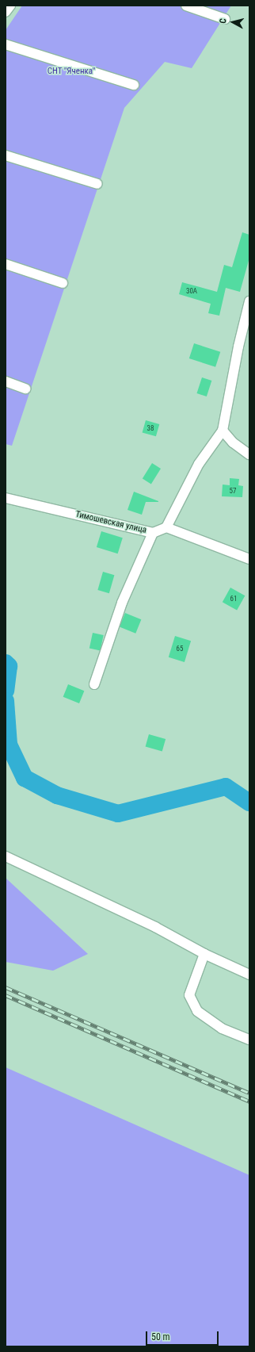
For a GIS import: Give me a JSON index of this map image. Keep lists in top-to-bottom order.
{
  "streets": {
    "street": ["Тимошевская улица"]
  },
  "parks": ["СНТ \"Яченка\""],
  "house_numbers": [
    "30А",
    "38",
    "57",
    "61",
    "65"
  ],
  "scale_bar": "50 m",
  "north": "left"
}
